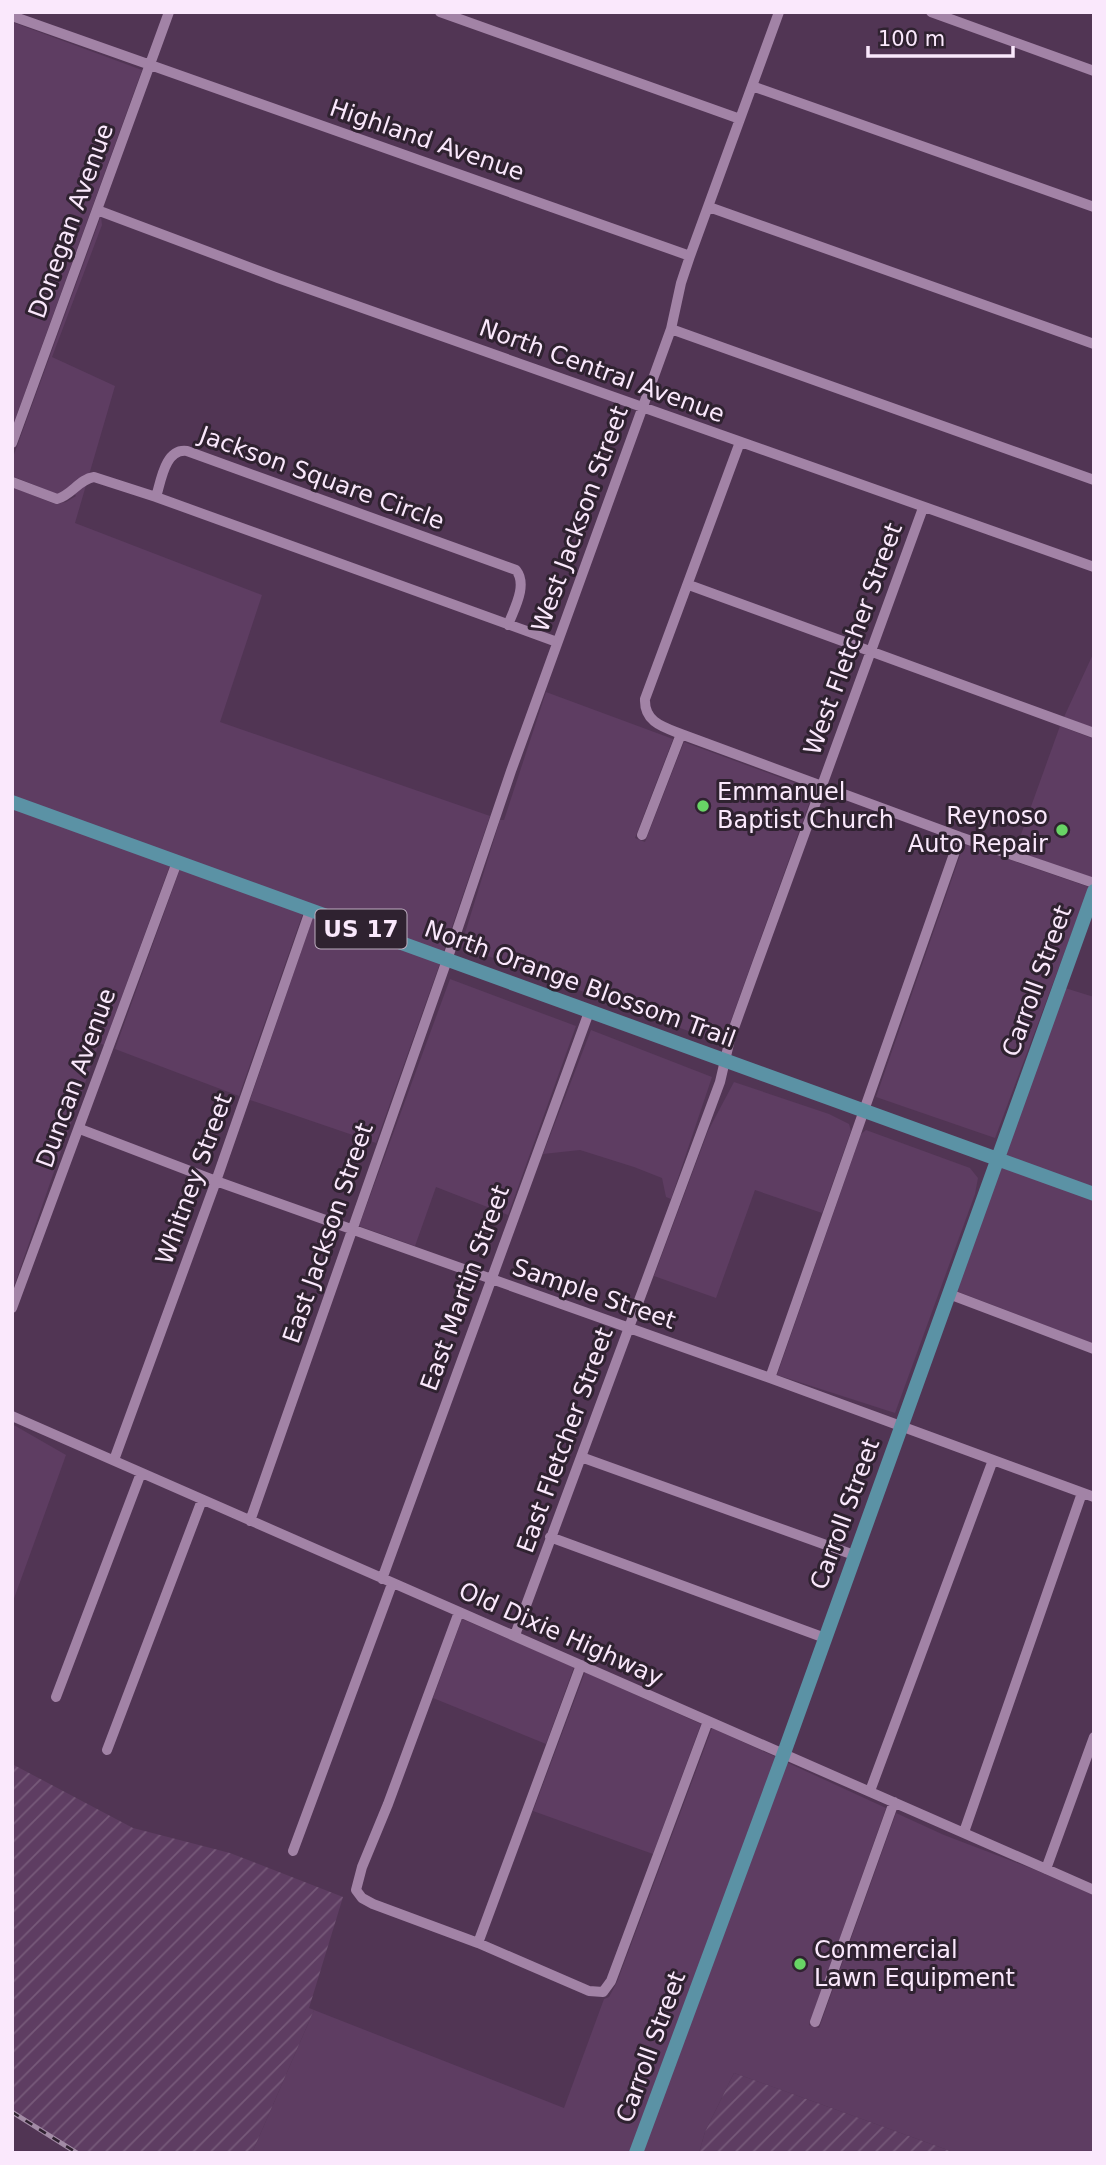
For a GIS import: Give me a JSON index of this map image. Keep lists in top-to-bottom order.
{
  "streets": {
    "main road": ["US 17", "Carroll Street", "North Orange Blossom Trail"],
    "street": [
      "Highland Avenue",
      "Donegan Avenue",
      "North Central Avenue",
      "Jackson Square Circle",
      "West Jackson Street",
      "West Fletcher Street",
      "Duncan Avenue",
      "Whitney Street",
      "East Jackson Street",
      "East Martin Street",
      "Sample Street",
      "East Fletcher Street",
      "Old Dixie Highway"
    ]
  },
  "crossings": [
    ["Highland Avenue", "Donegan Avenue"],
    ["Highland Avenue", "West Jackson Street"],
    ["Donegan Avenue", "North Central Avenue"],
    ["North Central Avenue", "West Jackson Street"],
    ["North Central Avenue", "West Fletcher Street"],
    ["West Jackson Street", "North Orange Blossom Trail"],
    ["West Jackson Street", "East Jackson Street"],
    ["West Fletcher Street", "North Orange Blossom Trail"],
    ["West Fletcher Street", "East Fletcher Street"],
    ["Carroll Street", "North Orange Blossom Trail"],
    ["Carroll Street", "Sample Street"],
    ["Carroll Street", "Old Dixie Highway"],
    ["North Orange Blossom Trail", "Duncan Avenue"],
    ["North Orange Blossom Trail", "Whitney Street"],
    ["North Orange Blossom Trail", "East Jackson Street"],
    ["North Orange Blossom Trail", "East Martin Street"],
    ["North Orange Blossom Trail", "East Fletcher Street"],
    ["Duncan Avenue", "Sample Street"],
    ["Whitney Street", "Sample Street"],
    ["Whitney Street", "Old Dixie Highway"],
    ["East Jackson Street", "Sample Street"],
    ["East Jackson Street", "Old Dixie Highway"],
    ["East Martin Street", "Sample Street"],
    ["East Martin Street", "Old Dixie Highway"],
    ["Sample Street", "East Fletcher Street"],
    ["East Fletcher Street", "Old Dixie Highway"]
  ],
  "places": ["Emmanuel Baptist Church", "Reynoso Auto Repair", "Commercial Lawn Equipment"],
  "scale_bar": "100 m"
}
